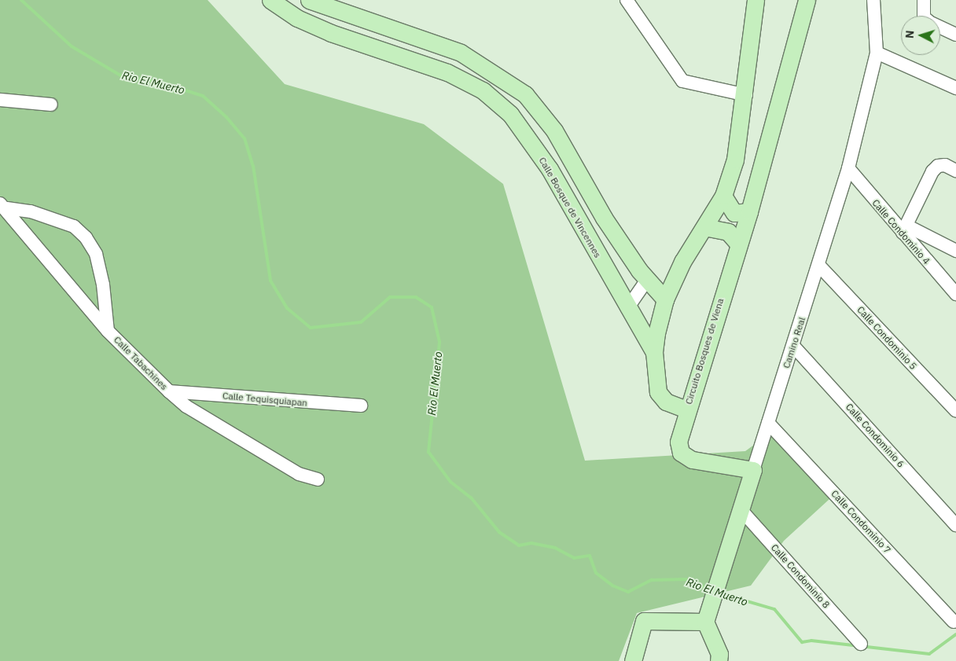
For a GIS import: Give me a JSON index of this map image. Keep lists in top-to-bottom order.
{
  "streets": {
    "main road": ["Calle Bosque de Vincennes", "Camino Real", "Circuito Bosques de Viena"],
    "street": [
      "Calle Condominio 4",
      "Calle Condominio 5",
      "Calle Tabachines",
      "Calle Tequisquiapan",
      "Calle Condominio 6",
      "Calle Condominio 7",
      "Calle Condominio 8"
    ]
  },
  "crossings": [
    ["Calle Bosque de Vincennes", "Circuito Bosques de Viena"],
    ["Calle Condominio 4", "Camino Real"],
    ["Calle Condominio 5", "Camino Real"],
    ["Camino Real", "Calle Condominio 6"],
    ["Camino Real", "Calle Condominio 7"],
    ["Camino Real", "Calle Condominio 8"],
    ["Calle Tabachines", "Calle Tequisquiapan"]
  ],
  "water": ["Rio El Muerto"],
  "north": "left"
}
